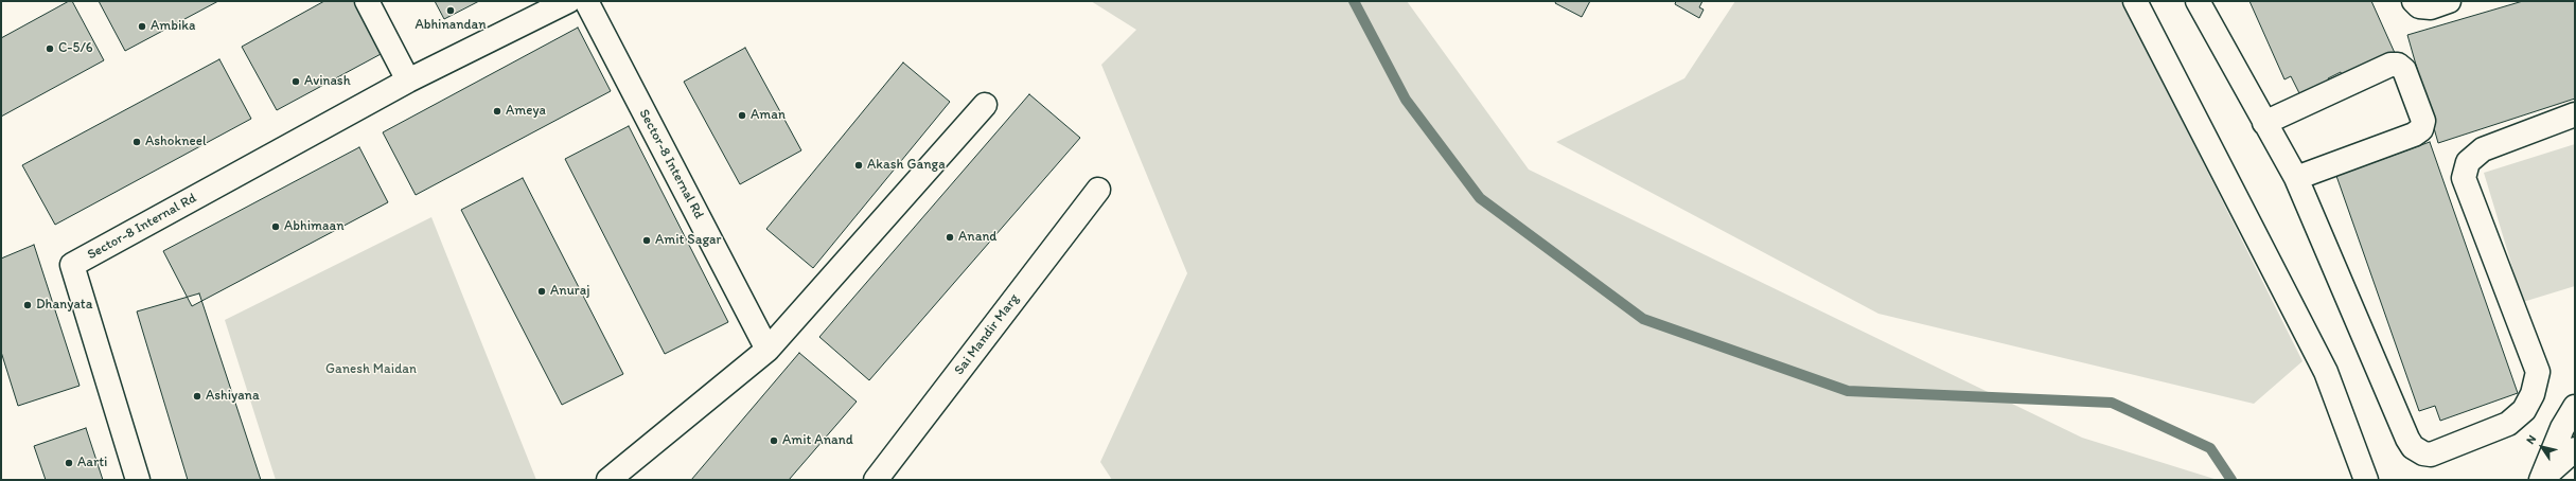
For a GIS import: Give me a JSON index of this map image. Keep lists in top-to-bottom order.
{
  "streets": {
    "street": ["Sector-8 Internal Rd", "Sai Mandir Marg"]
  },
  "parks": ["Ganesh Maidan"],
  "places": [
    "Abhinandan",
    "Ambika",
    "C-5/6",
    "Avinash",
    "Ameya",
    "Aman",
    "Ashokneel",
    "Akash Ganga",
    "Abhimaan",
    "Anand",
    "Amit Sagar",
    "Anuraj",
    "Dhanyata",
    "Ashiyana",
    "Amit Anand",
    "Aarti"
  ],
  "north": "top left"
}
